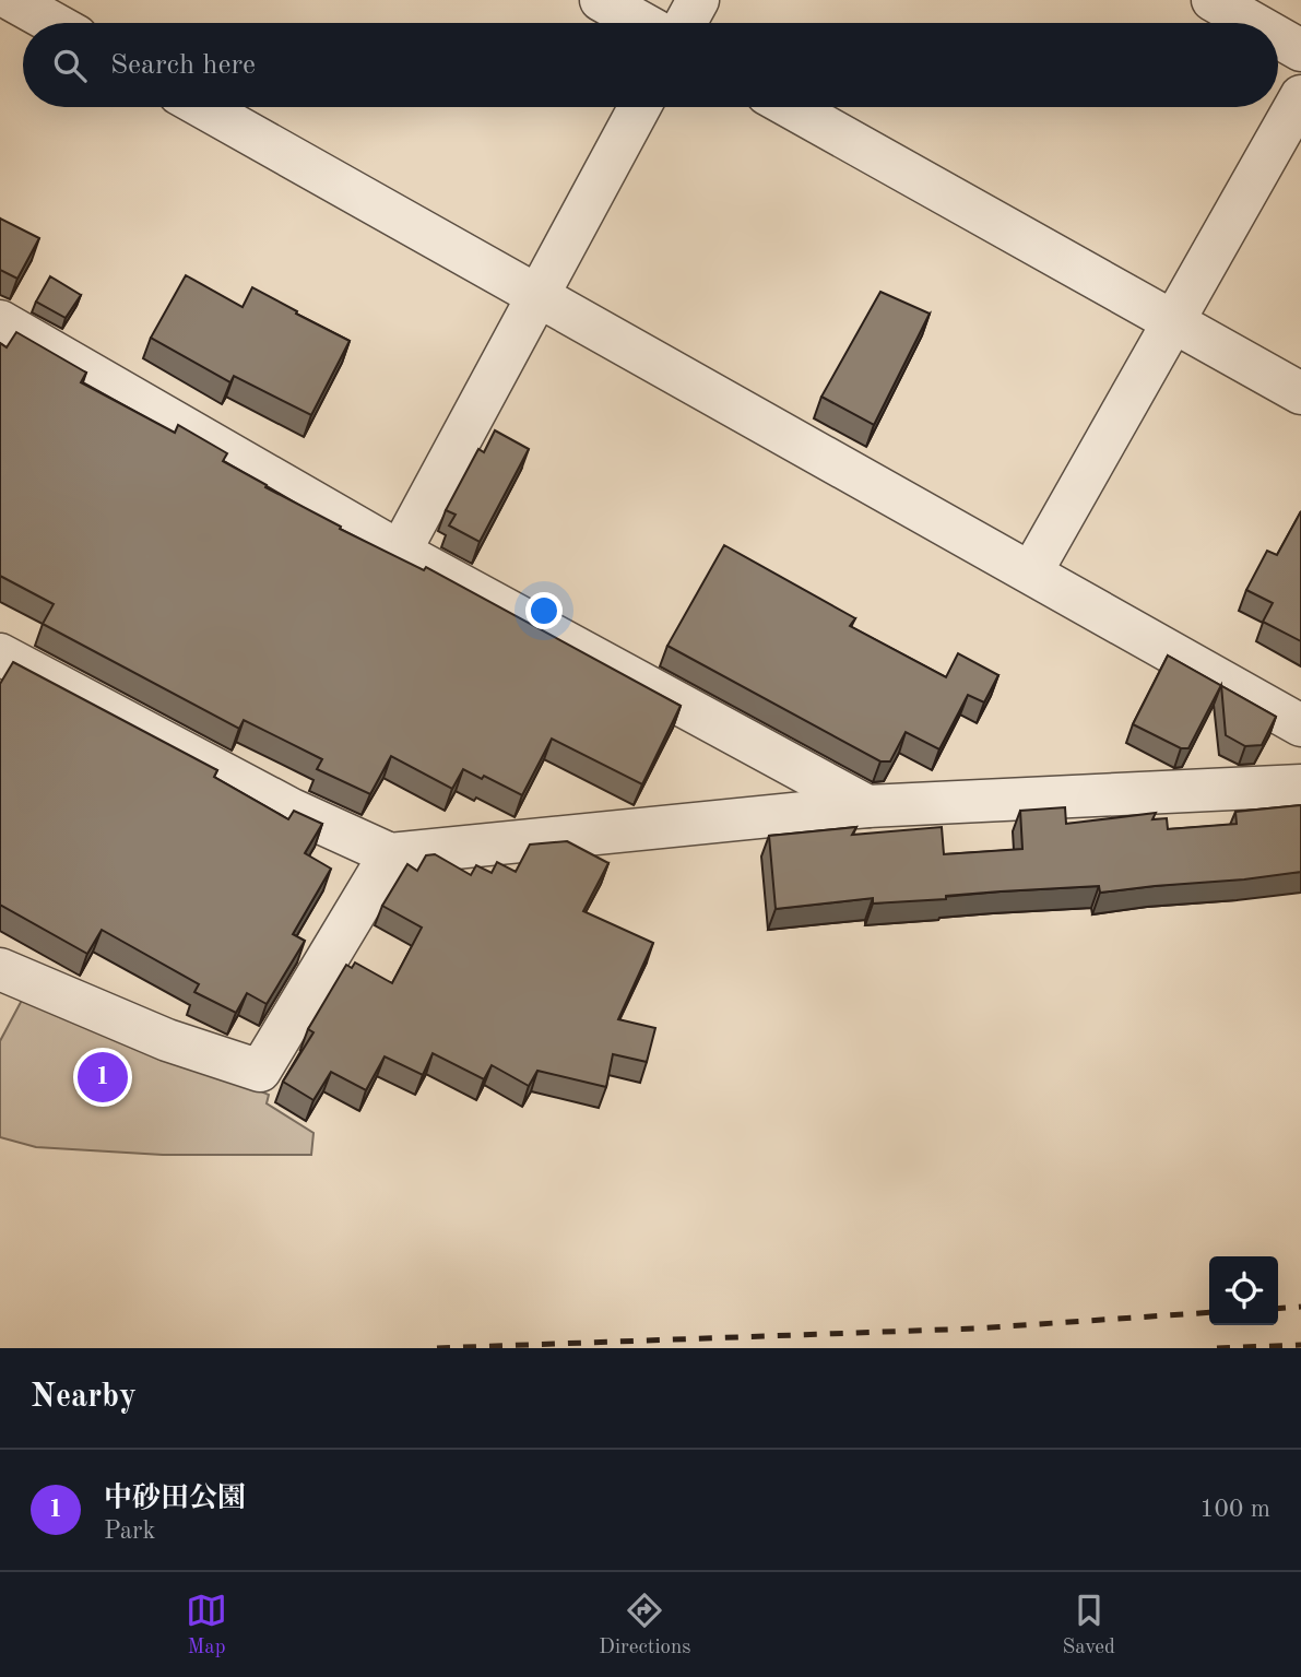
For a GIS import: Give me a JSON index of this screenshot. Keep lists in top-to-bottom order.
{
  "page": {
    "search": "Search here",
    "pins": "1",
    "heading": "Nearby",
    "list": [
      {
        "mark": "1",
        "name": "中砂田公園",
        "note": "Park",
        "value": "100 m"
      }
    ],
    "nav": ["Map", "Directions", "Saved"]
  }
}
